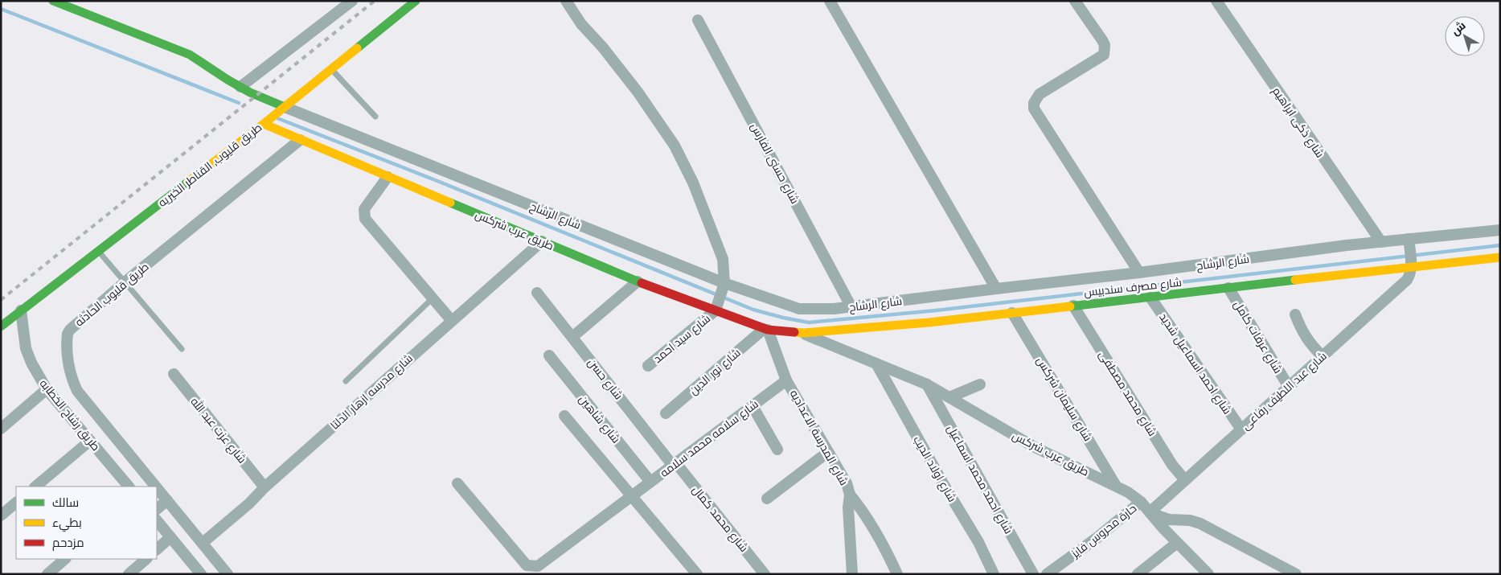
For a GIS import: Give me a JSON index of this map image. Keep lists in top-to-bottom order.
{
  "streets": {
    "street": [
      "شارع ذكى ابراهيم",
      "شارع حسنى الفارس",
      "طريق قليوب, القناطر الخيريه",
      "شارع الرشاح",
      "طريق عرب شركس",
      "شارع مصرف سندبيس",
      "طريق قليوب الحادثه",
      "شارع عرفات كامل",
      "شارع سيد احمد",
      "شارع احمد اسماعيل شديد",
      "شارع نور الدين",
      "شارع حسن",
      "شارع عبد اللطيف رفاعى",
      "شارع مدرسه ازهار الدلتا",
      "شارع محمد مصطفى",
      "شارع سليمان شركس",
      "طريق رشاح الخطابه",
      "شارع شاهين",
      "شارع عزت عبد الله",
      "شارع المدرسة الاعداديه",
      "شارع سلامه محمد سلامه",
      "شارع اولاد الديب",
      "شارع احمد محمد اسماعيل",
      "شارع محمد كمال",
      "حارة محروس فايز"
    ]
  },
  "crossings": [
    ["شارع ذكى ابراهيم", "شارع الرشاح"],
    ["شارع حسنى الفارس", "شارع الرشاح"],
    ["طريق قليوب, القناطر الخيريه", "شارع الرشاح"],
    ["طريق قليوب, القناطر الخيريه", "طريق عرب شركس"],
    ["طريق قليوب, القناطر الخيريه", "طريق رشاح الخطابه"],
    ["طريق عرب شركس", "شارع مصرف سندبيس"],
    ["طريق عرب شركس", "طريق قليوب الحادثه"],
    ["طريق عرب شركس", "شارع سيد احمد"],
    ["طريق عرب شركس", "شارع نور الدين"],
    ["طريق عرب شركس", "شارع عبد اللطيف رفاعى"],
    ["طريق عرب شركس", "شارع مدرسه ازهار الدلتا"],
    ["طريق عرب شركس", "شارع سليمان شركس"],
    ["طريق عرب شركس", "شارع المدرسة الاعداديه"],
    ["طريق عرب شركس", "شارع اولاد الديب"],
    ["طريق عرب شركس", "شارع احمد محمد اسماعيل"],
    ["طريق عرب شركس", "حارة محروس فايز"],
    ["شارع مصرف سندبيس", "شارع عرفات كامل"],
    ["شارع مصرف سندبيس", "شارع احمد اسماعيل شديد"],
    ["شارع مصرف سندبيس", "شارع نور الدين"],
    ["شارع مصرف سندبيس", "شارع عبد اللطيف رفاعى"],
    ["شارع مصرف سندبيس", "شارع محمد مصطفى"],
    ["شارع مصرف سندبيس", "شارع سليمان شركس"],
    ["شارع مصرف سندبيس", "شارع المدرسة الاعداديه"],
    ["طريق قليوب الحادثه", "شارع مدرسه ازهار الدلتا"],
    ["شارع عرفات كامل", "شارع عبد اللطيف رفاعى"],
    ["شارع احمد اسماعيل شديد", "شارع عبد اللطيف رفاعى"],
    ["شارع نور الدين", "شارع المدرسة الاعداديه"],
    ["شارع حسن", "شارع سلامه محمد سلامه"],
    ["شارع حسن", "شارع محمد كمال"],
    ["شارع عبد اللطيف رفاعى", "شارع محمد مصطفى"],
    ["شارع مدرسه ازهار الدلتا", "شارع عزت عبد الله"],
    ["شارع شاهين", "شارع سلامه محمد سلامه"],
    ["شارع المدرسة الاعداديه", "شارع سلامه محمد سلامه"],
    ["شارع سلامه محمد سلامه", "شارع محمد كمال"]
  ],
  "legend": ["سالك", "بطيء", "مزدحم"],
  "north": "top left"
}
